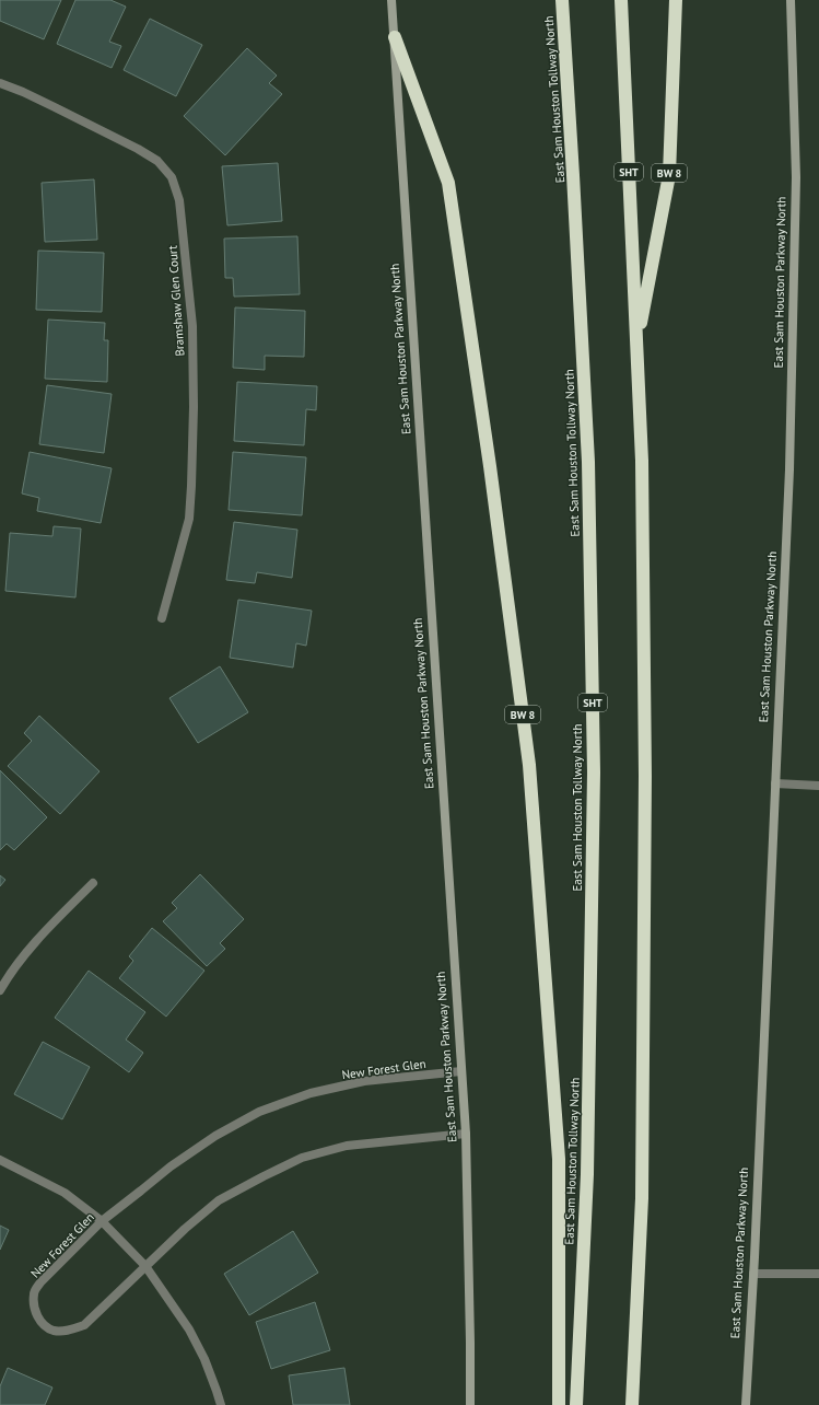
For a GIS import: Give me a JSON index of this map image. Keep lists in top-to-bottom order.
{
  "streets": {
    "highway": ["East Sam Houston Tollway North", "SHT", "BW 8"],
    "main road": ["East Sam Houston Parkway North"],
    "street": ["Bramshaw Glen Court", "New Forest Glen"]
  },
  "crossings": [
    ["SHT", "BW 8"],
    ["BW 8", "East Sam Houston Parkway North"],
    ["East Sam Houston Parkway North", "New Forest Glen"]
  ]
}
